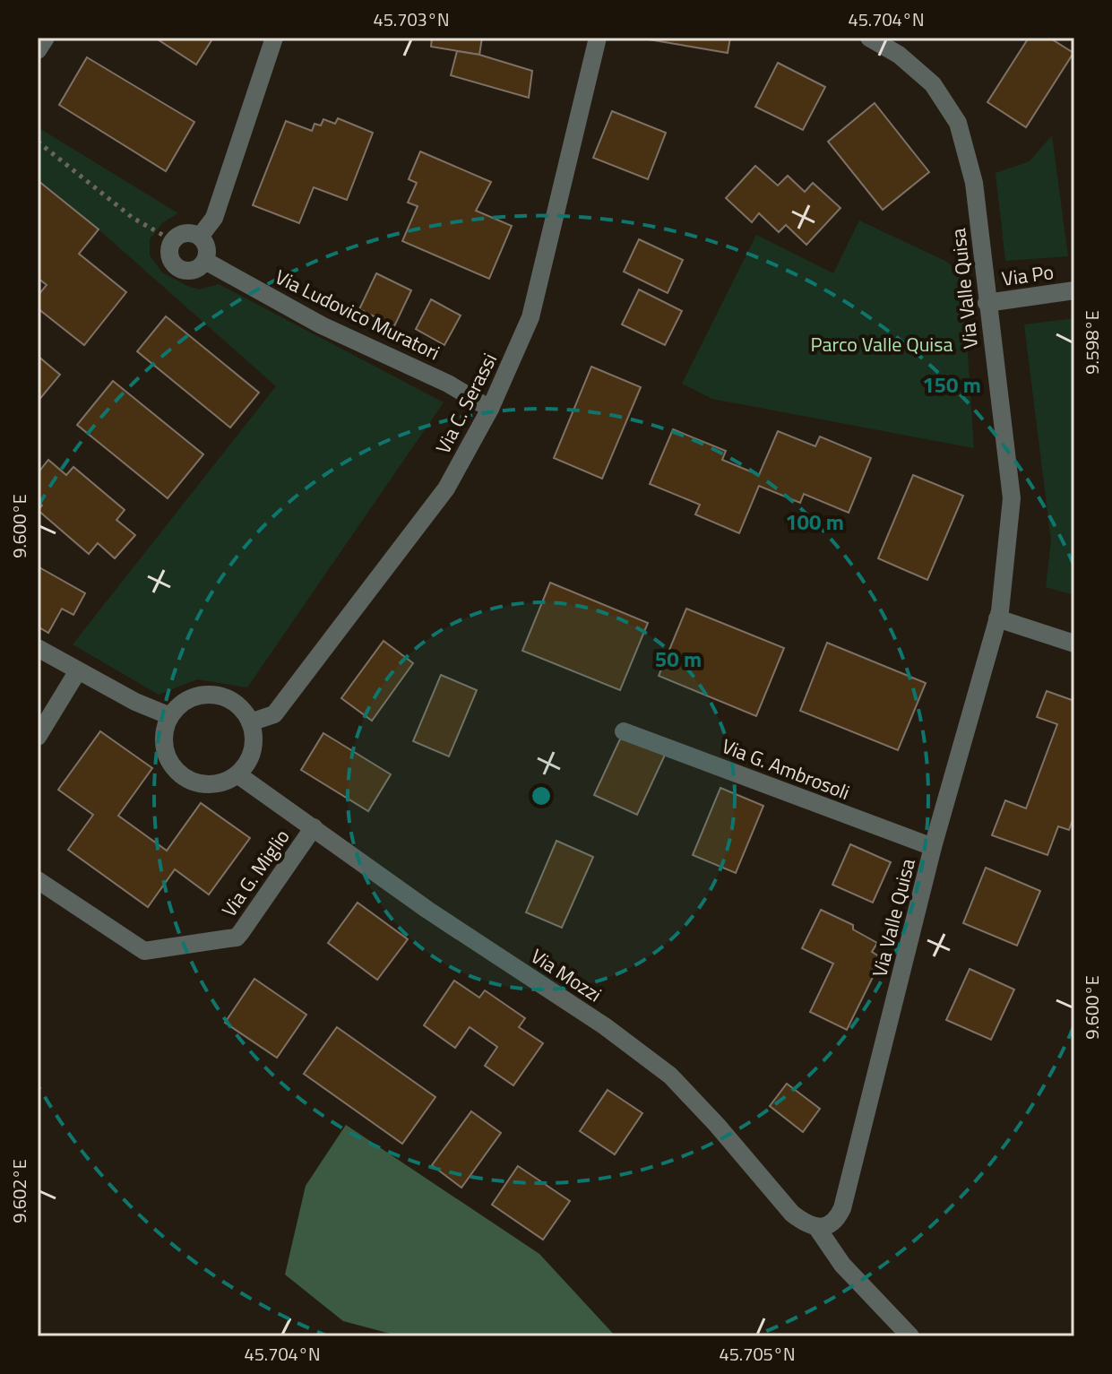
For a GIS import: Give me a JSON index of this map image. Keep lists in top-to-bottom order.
{
  "streets": {
    "street": [
      "Via Po",
      "Via Valle Quisa",
      "Via Ludovico Muratori",
      "Via C. Serassi",
      "Via G. Ambrosoli",
      "Via G. Miglio",
      "Via Mozzi"
    ]
  },
  "crossings": [
    ["Via Po", "Via Valle Quisa"],
    ["Via Valle Quisa", "Via G. Ambrosoli"],
    ["Via Valle Quisa", "Via Mozzi"],
    ["Via Ludovico Muratori", "Via C. Serassi"],
    ["Via C. Serassi", "Via Mozzi"],
    ["Via G. Miglio", "Via Mozzi"]
  ],
  "parks": ["Parco Valle Quisa"],
  "coordinates": [
    "45.703°N",
    "45.704°N",
    "9.598°E",
    "9.600°E",
    "9.602°E",
    "45.705°N"
  ],
  "rings": ["150 m", "100 m", "50 m"]
}
